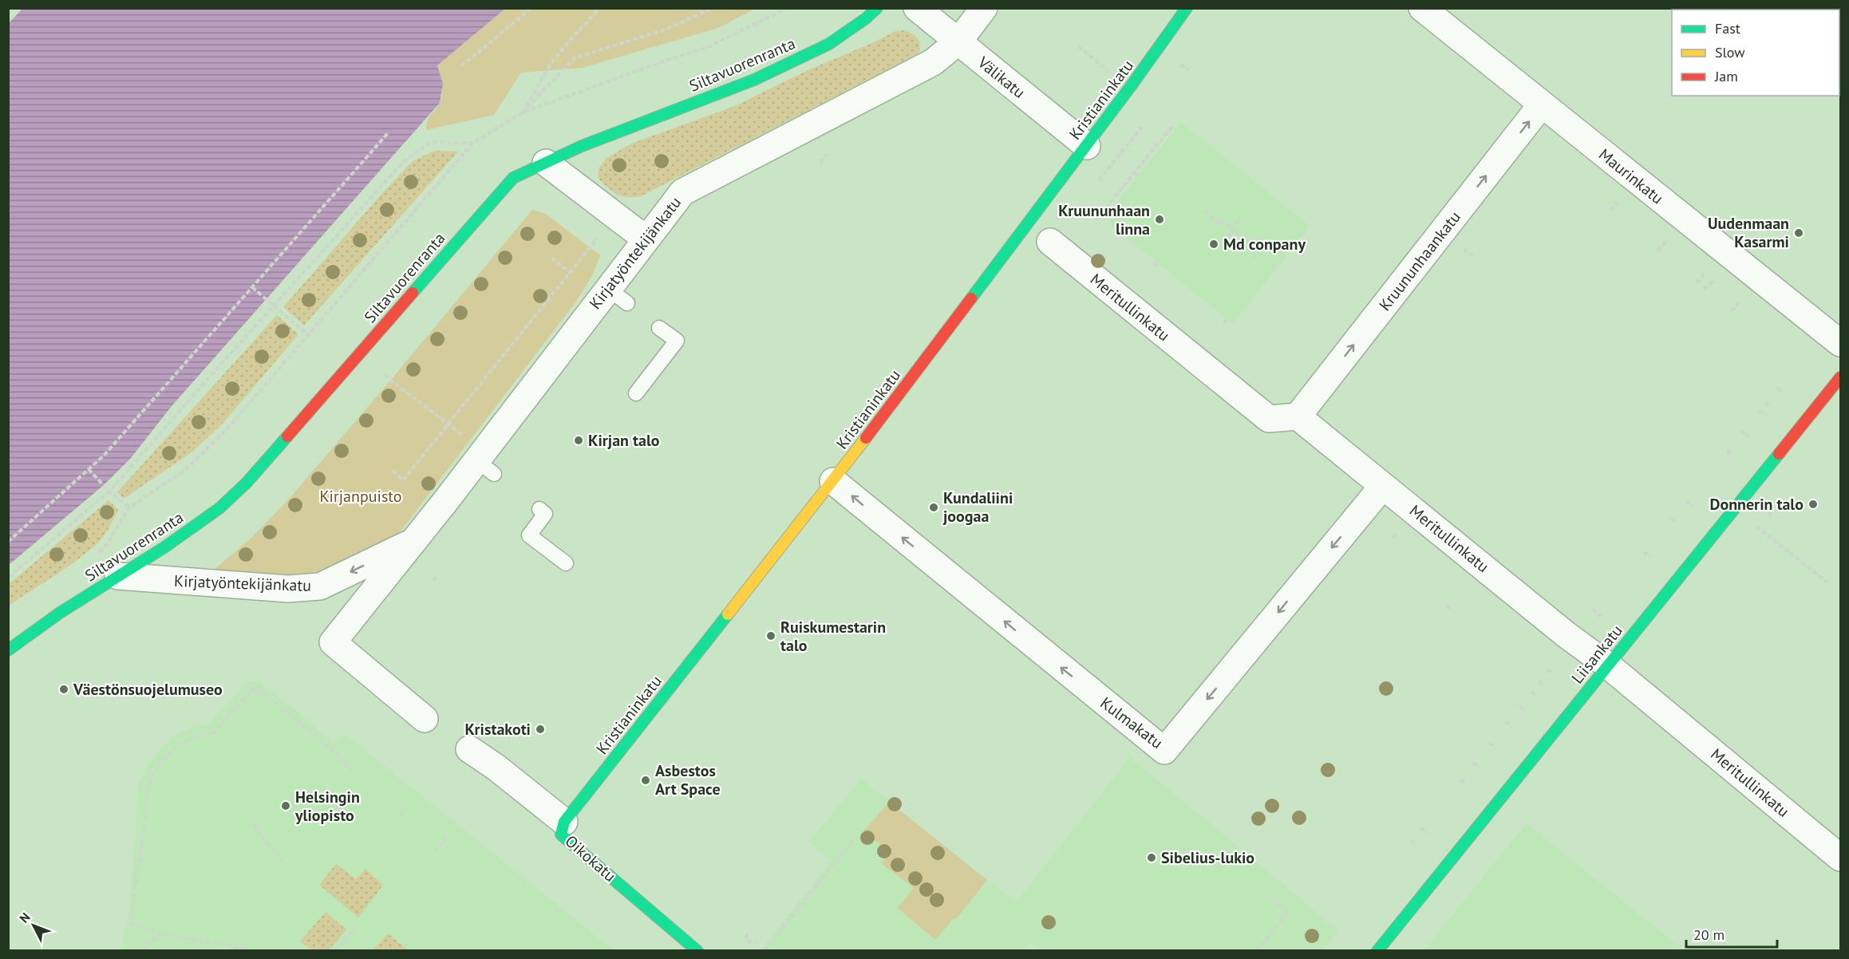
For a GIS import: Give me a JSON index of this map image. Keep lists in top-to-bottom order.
{
  "streets": {
    "street": [
      "Siltavuorenranta",
      "Välikatu",
      "Kristianinkatu",
      "Maurinkatu",
      "Kirjatyöntekijänkatu",
      "Kruununhaankatu",
      "Meritullinkatu",
      "Liisankatu",
      "Kulmakatu",
      "Oikokatu"
    ]
  },
  "crossings": [
    ["Siltavuorenranta", "Kirjatyöntekijänkatu"],
    ["Välikatu", "Kristianinkatu"],
    ["Välikatu", "Kirjatyöntekijänkatu"],
    ["Kristianinkatu", "Kulmakatu"],
    ["Kristianinkatu", "Oikokatu"],
    ["Maurinkatu", "Kruununhaankatu"],
    ["Kruununhaankatu", "Meritullinkatu"],
    ["Meritullinkatu", "Liisankatu"],
    ["Meritullinkatu", "Kulmakatu"]
  ],
  "one_way": ["Kruununhaankatu"],
  "parks": ["Kirjanpuisto"],
  "places": [
    "Kruununhaan linna",
    "Uudenmaan Kasarmi",
    "Md conpany",
    "Kirjan talo",
    "Donnerin talo",
    "Kundaliini joogaa",
    "Ruiskumestarin talo",
    "Väestönsuojelumuseo",
    "Kristakoti",
    "Asbestos Art Space",
    "Helsingin yliopisto",
    "Sibelius-lukio"
  ],
  "legend": ["Fast", "Slow", "Jam"],
  "scale_bar": "20 m",
  "north": "top left"
}
